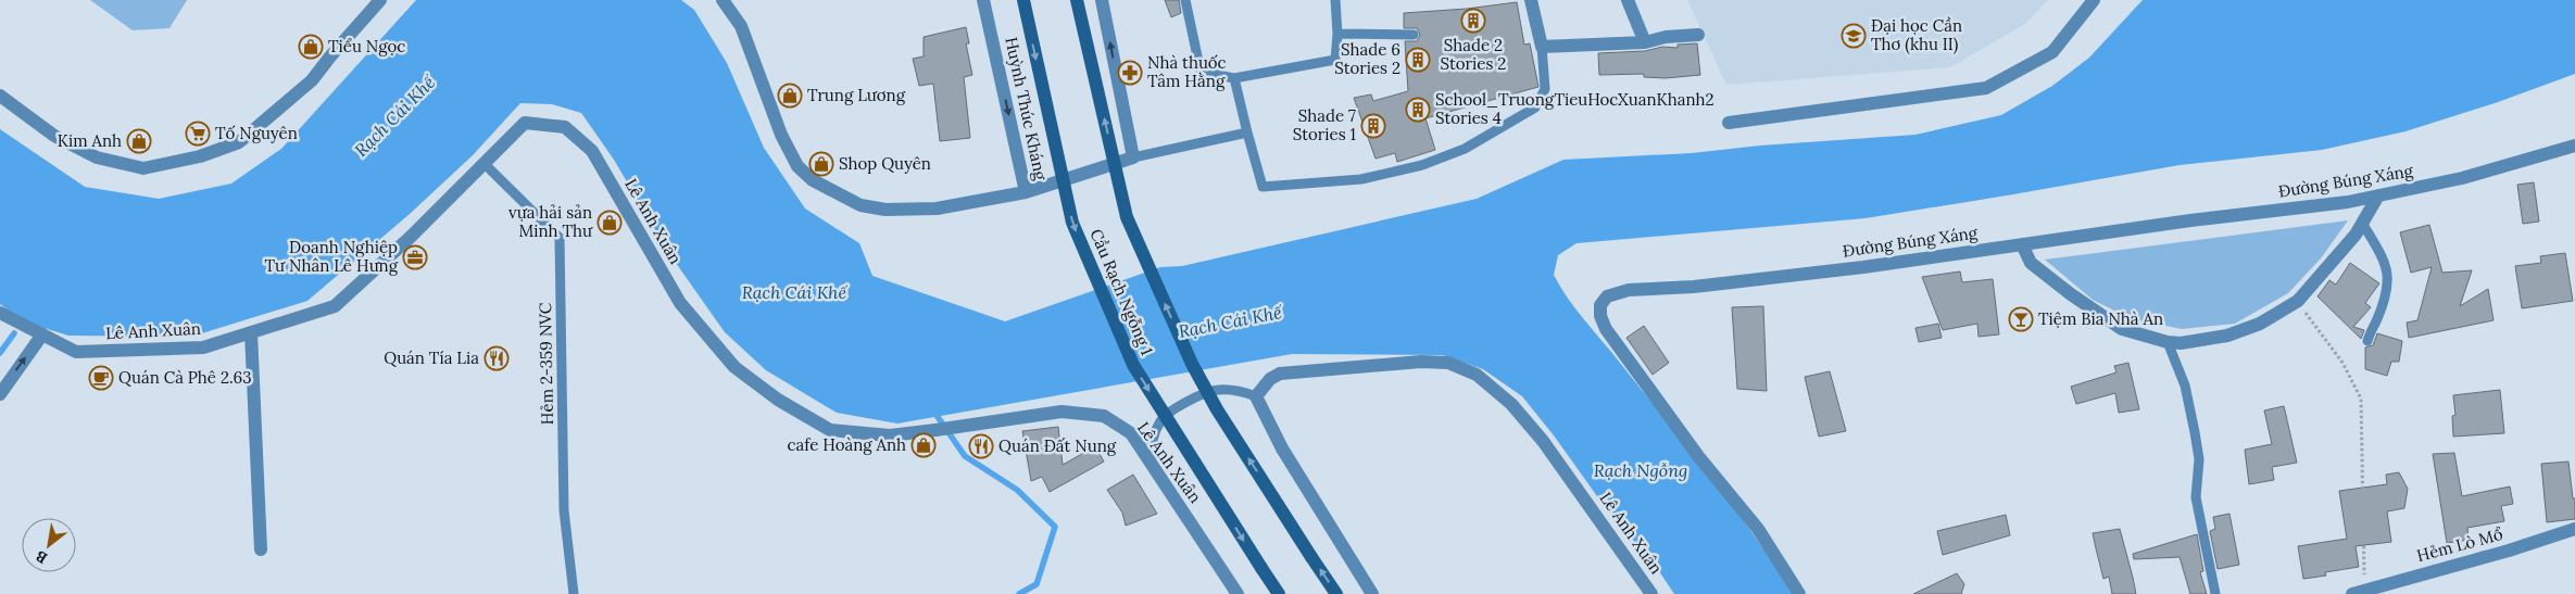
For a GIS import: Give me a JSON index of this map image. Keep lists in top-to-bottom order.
{
  "streets": {
    "main road": ["Cầu Rạch Ngỗng 1"],
    "street": [
      "Huỳnh Thúc Kháng",
      "Đường Búng Xáng",
      "Lê Anh Xuân",
      "Hẻm Lò Mổ"
    ],
    "lane": ["Hẻm 2-359 NVC"]
  },
  "crossings": [
    ["Lê Anh Xuân", "Hẻm 2-359 NVC"]
  ],
  "water": ["Rạch Cái Khế", "Rạch Ngỗng"],
  "places": {
    "building": [
      "Shade 2 Stories 2",
      "Shade 6 Stories 2",
      "School_TruongTieuHocXuanKhanh2 Stories 4",
      "Shade 7 Stories 1"
    ],
    "school or university": ["Đại học Cần Thơ (khu II)"],
    "shop": [
      "Tiểu Ngọc",
      "Trung Lương",
      "Kim Anh",
      "Shop Quyên",
      "vựa hải sản Minh Thư",
      "cafe Hoàng Anh"
    ],
    "pharmacy": ["Nhà thuốc Tâm Hằng"],
    "supermarket": ["Tố Nguyên"],
    "office": ["Doanh Nghiệp Tư Nhân Lê Hưng"],
    "bar": ["Tiệm Bia Nhà An"],
    "restaurant": ["Quán Tía Lia", "Quán Đất Nung"],
    "cafe": ["Quán Cà Phê 2.63"]
  },
  "north": "bottom left"
}
